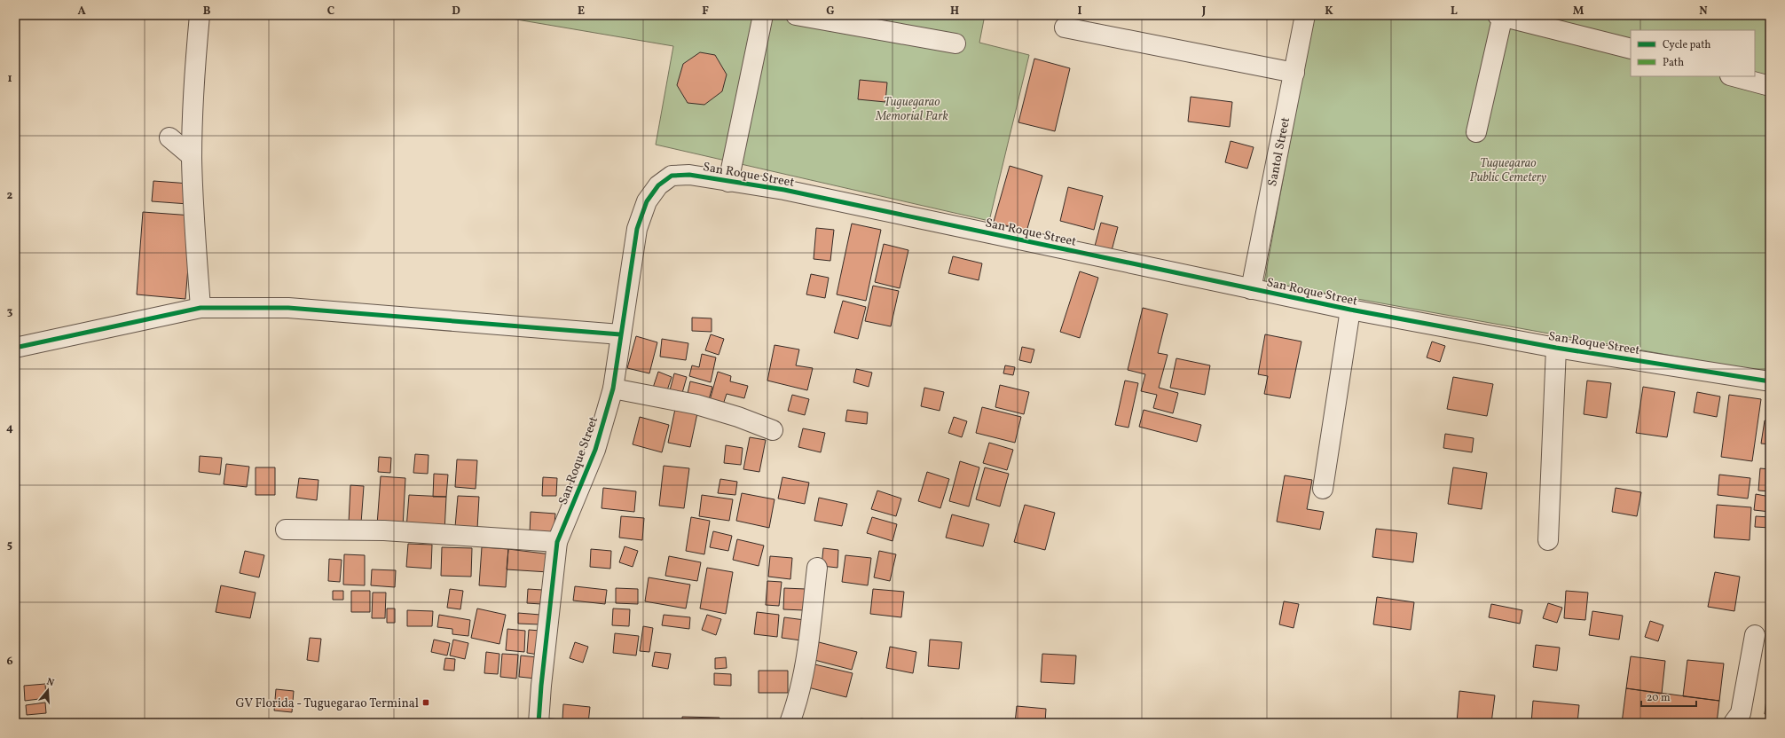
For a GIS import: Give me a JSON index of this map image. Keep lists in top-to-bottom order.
{
  "streets": {
    "street": ["Santol Street", "San Roque Street"]
  },
  "crossings": [
    ["Santol Street", "San Roque Street"]
  ],
  "parks": ["Tuguegarao Memorial Park", "Tuguegarao Public Cemetery"],
  "places": {
    "transit": ["GV Florida - Tuguegarao Terminal"]
  },
  "legend": ["Cycle path", "Path"],
  "scale_bar": "20 m",
  "north": "top",
  "grid": {
    "columns": [
      "A",
      "B",
      "C",
      "D",
      "E",
      "F",
      "G",
      "H",
      "I",
      "J",
      "K",
      "L",
      "M",
      "N"
    ],
    "rows": [
      "1",
      "2",
      "3",
      "4",
      "5",
      "6"
    ]
  }
}
